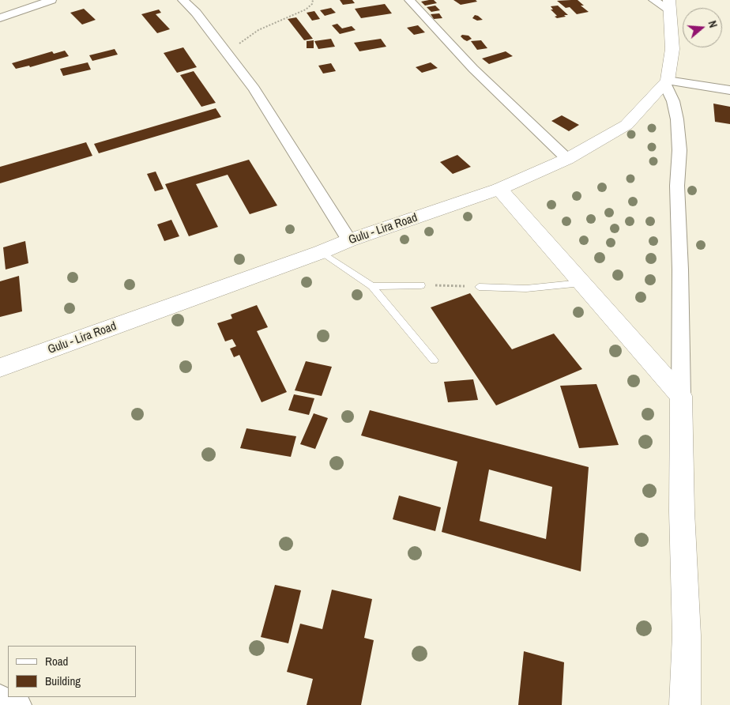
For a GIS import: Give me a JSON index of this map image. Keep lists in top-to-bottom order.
{
  "streets": {
    "main road": ["Gulu - Lira Road"]
  },
  "legend": ["Road", "Building"],
  "north": "right"
}
